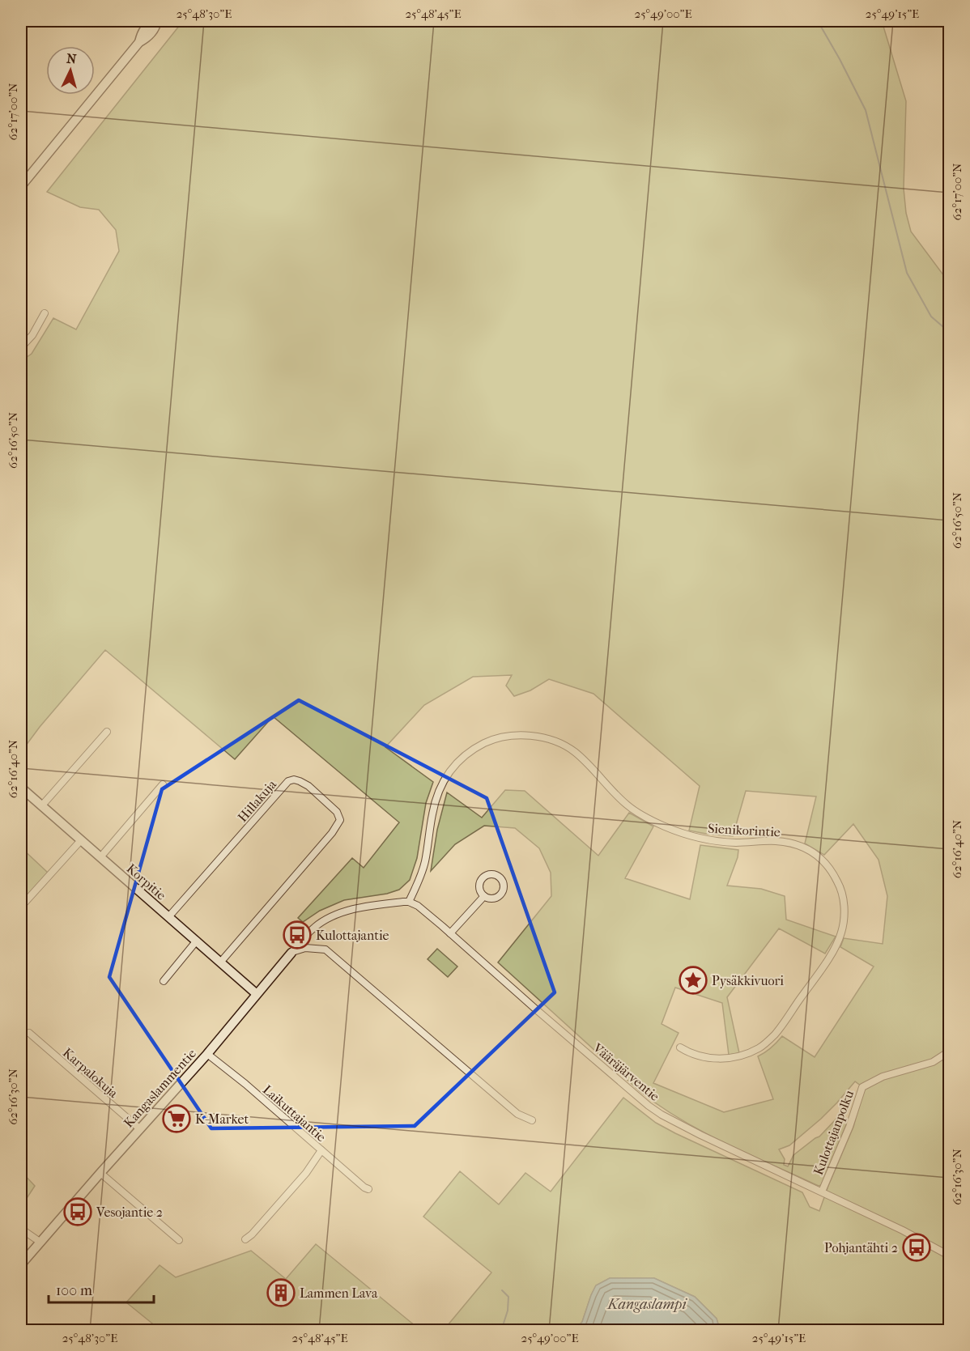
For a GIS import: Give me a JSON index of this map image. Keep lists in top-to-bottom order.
{
  "streets": {
    "street": [
      "Hillakuja",
      "Sienikorintie",
      "Korpitie",
      "Vääräjärventie",
      "Karpalokuja",
      "Kangaslammentie",
      "Laikuttajantie",
      "Kulottajanpolku"
    ]
  },
  "crossings": [
    ["Hillakuja", "Korpitie"],
    ["Sienikorintie", "Vääräjärventie"],
    ["Sienikorintie", "Kangaslammentie"],
    ["Korpitie", "Kangaslammentie"],
    ["Vääräjärventie", "Kangaslammentie"],
    ["Vääräjärventie", "Kulottajanpolku"],
    ["Karpalokuja", "Kangaslammentie"],
    ["Kangaslammentie", "Laikuttajantie"]
  ],
  "water": ["Kangaslampi"],
  "places": {
    "bus stop": ["Kulottajantie", "Vesojantie 2", "Pohjantähti 2"],
    "place": ["Pysäkkivuori"],
    "supermarket": ["K-Market"],
    "building": ["Lammen Lava"]
  },
  "scale_bar": "100 m",
  "north": "top",
  "coordinates": [
    "25°48'30\"E",
    "25°48'45\"E",
    "25°49'00\"E",
    "25°49'15\"E",
    "62°17'00\"N",
    "62°16'50\"N",
    "62°16'40\"N",
    "62°16'30\"N"
  ]
}
